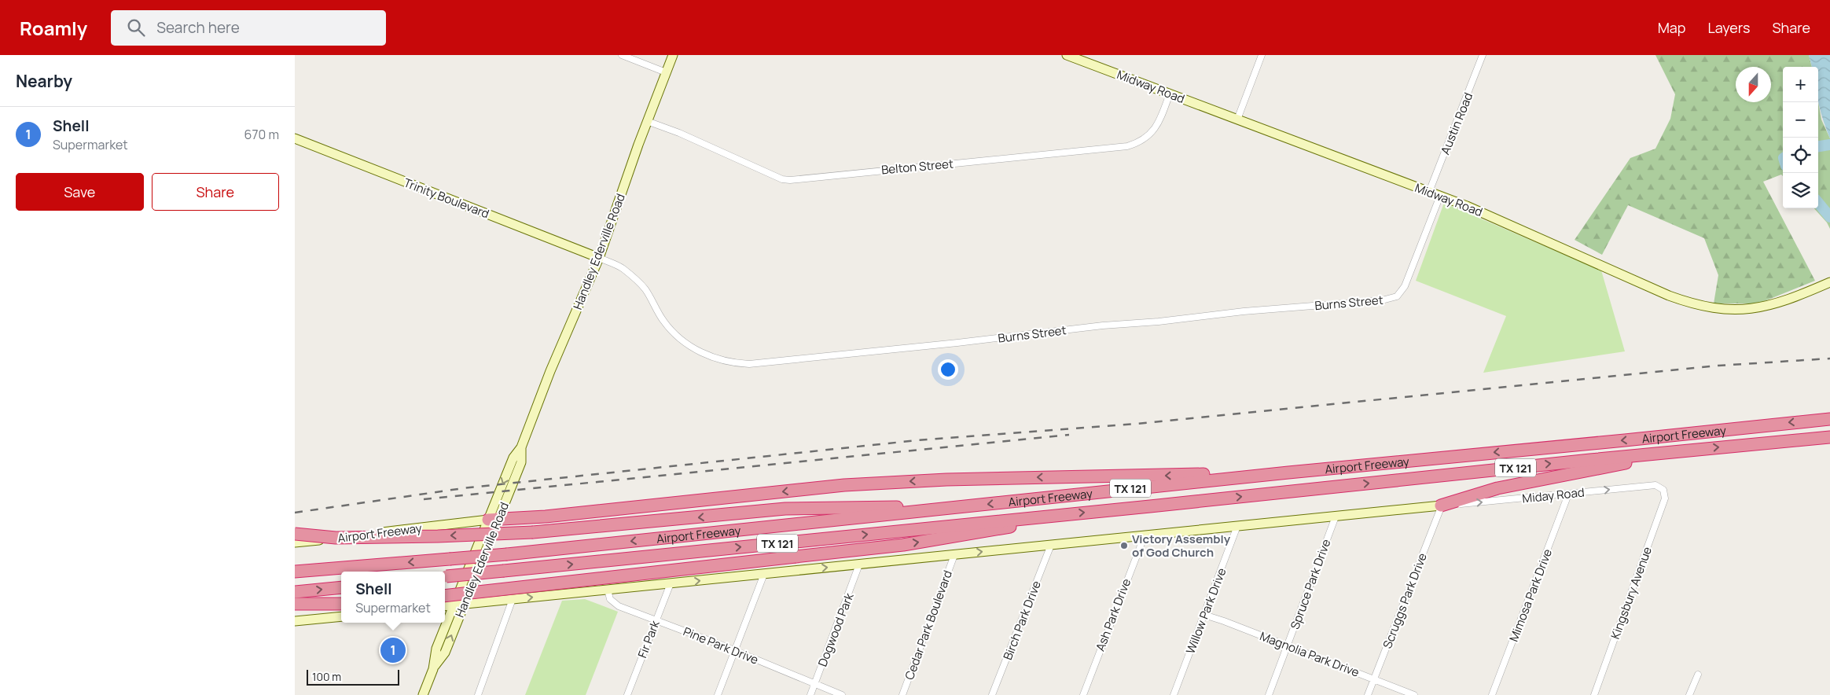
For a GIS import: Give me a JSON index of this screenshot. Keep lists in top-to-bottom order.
{
  "streets": {
    "highway": ["Airport Freeway", "TX 121"],
    "main road": ["Midway Road", "Trinity Boulevard", "Handley Ederville Road"],
    "street": [
      "Austin Road",
      "Belton Street",
      "Burns Street",
      "Miday Road",
      "Spruce Park Drive",
      "Kingsbury Avenue",
      "Mimosa Park Drive",
      "Scruggs Park Drive",
      "Willow Park Drive",
      "Ash Park Drive",
      "Birch Park Drive",
      "Cedar Park Boulevard",
      "Dogwood Park",
      "Fir Park",
      "Pine Park Drive",
      "Magnolia Park Drive"
    ]
  },
  "crossings": [
    ["Midway Road", "Austin Road"],
    ["Midway Road", "Belton Street"],
    ["Midway Road", "Burns Street"],
    ["Belton Street", "Handley Ederville Road"],
    ["Trinity Boulevard", "Handley Ederville Road"],
    ["Trinity Boulevard", "Burns Street"],
    ["Handley Ederville Road", "Burns Street"],
    ["Handley Ederville Road", "Airport Freeway"],
    ["Miday Road", "Kingsbury Avenue"],
    ["Miday Road", "Mimosa Park Drive"],
    ["Miday Road", "Scruggs Park Drive"],
    ["Spruce Park Drive", "Magnolia Park Drive"],
    ["Scruggs Park Drive", "Magnolia Park Drive"],
    ["Willow Park Drive", "Magnolia Park Drive"],
    ["Dogwood Park", "Pine Park Drive"],
    ["Fir Park", "Pine Park Drive"]
  ],
  "one_way": ["Miday Road"],
  "places": ["Victory Assembly of God Church"],
  "scale_bar": "100 m",
  "north": "bottom",
  "page": {
    "header": "Roamly",
    "search": "Search here",
    "nav": ["Map", "Layers", "Share"],
    "heading": "Nearby",
    "map_buttons": ["+", "−"],
    "list": [
      {
        "mark": "1",
        "name": "Shell",
        "note": "Supermarket",
        "value": "670 m"
      }
    ],
    "buttons": ["Save", "Share"],
    "popup": ["Shell", "Supermarket"],
    "pins": "1",
    "scale": "100 m"
  }
}
